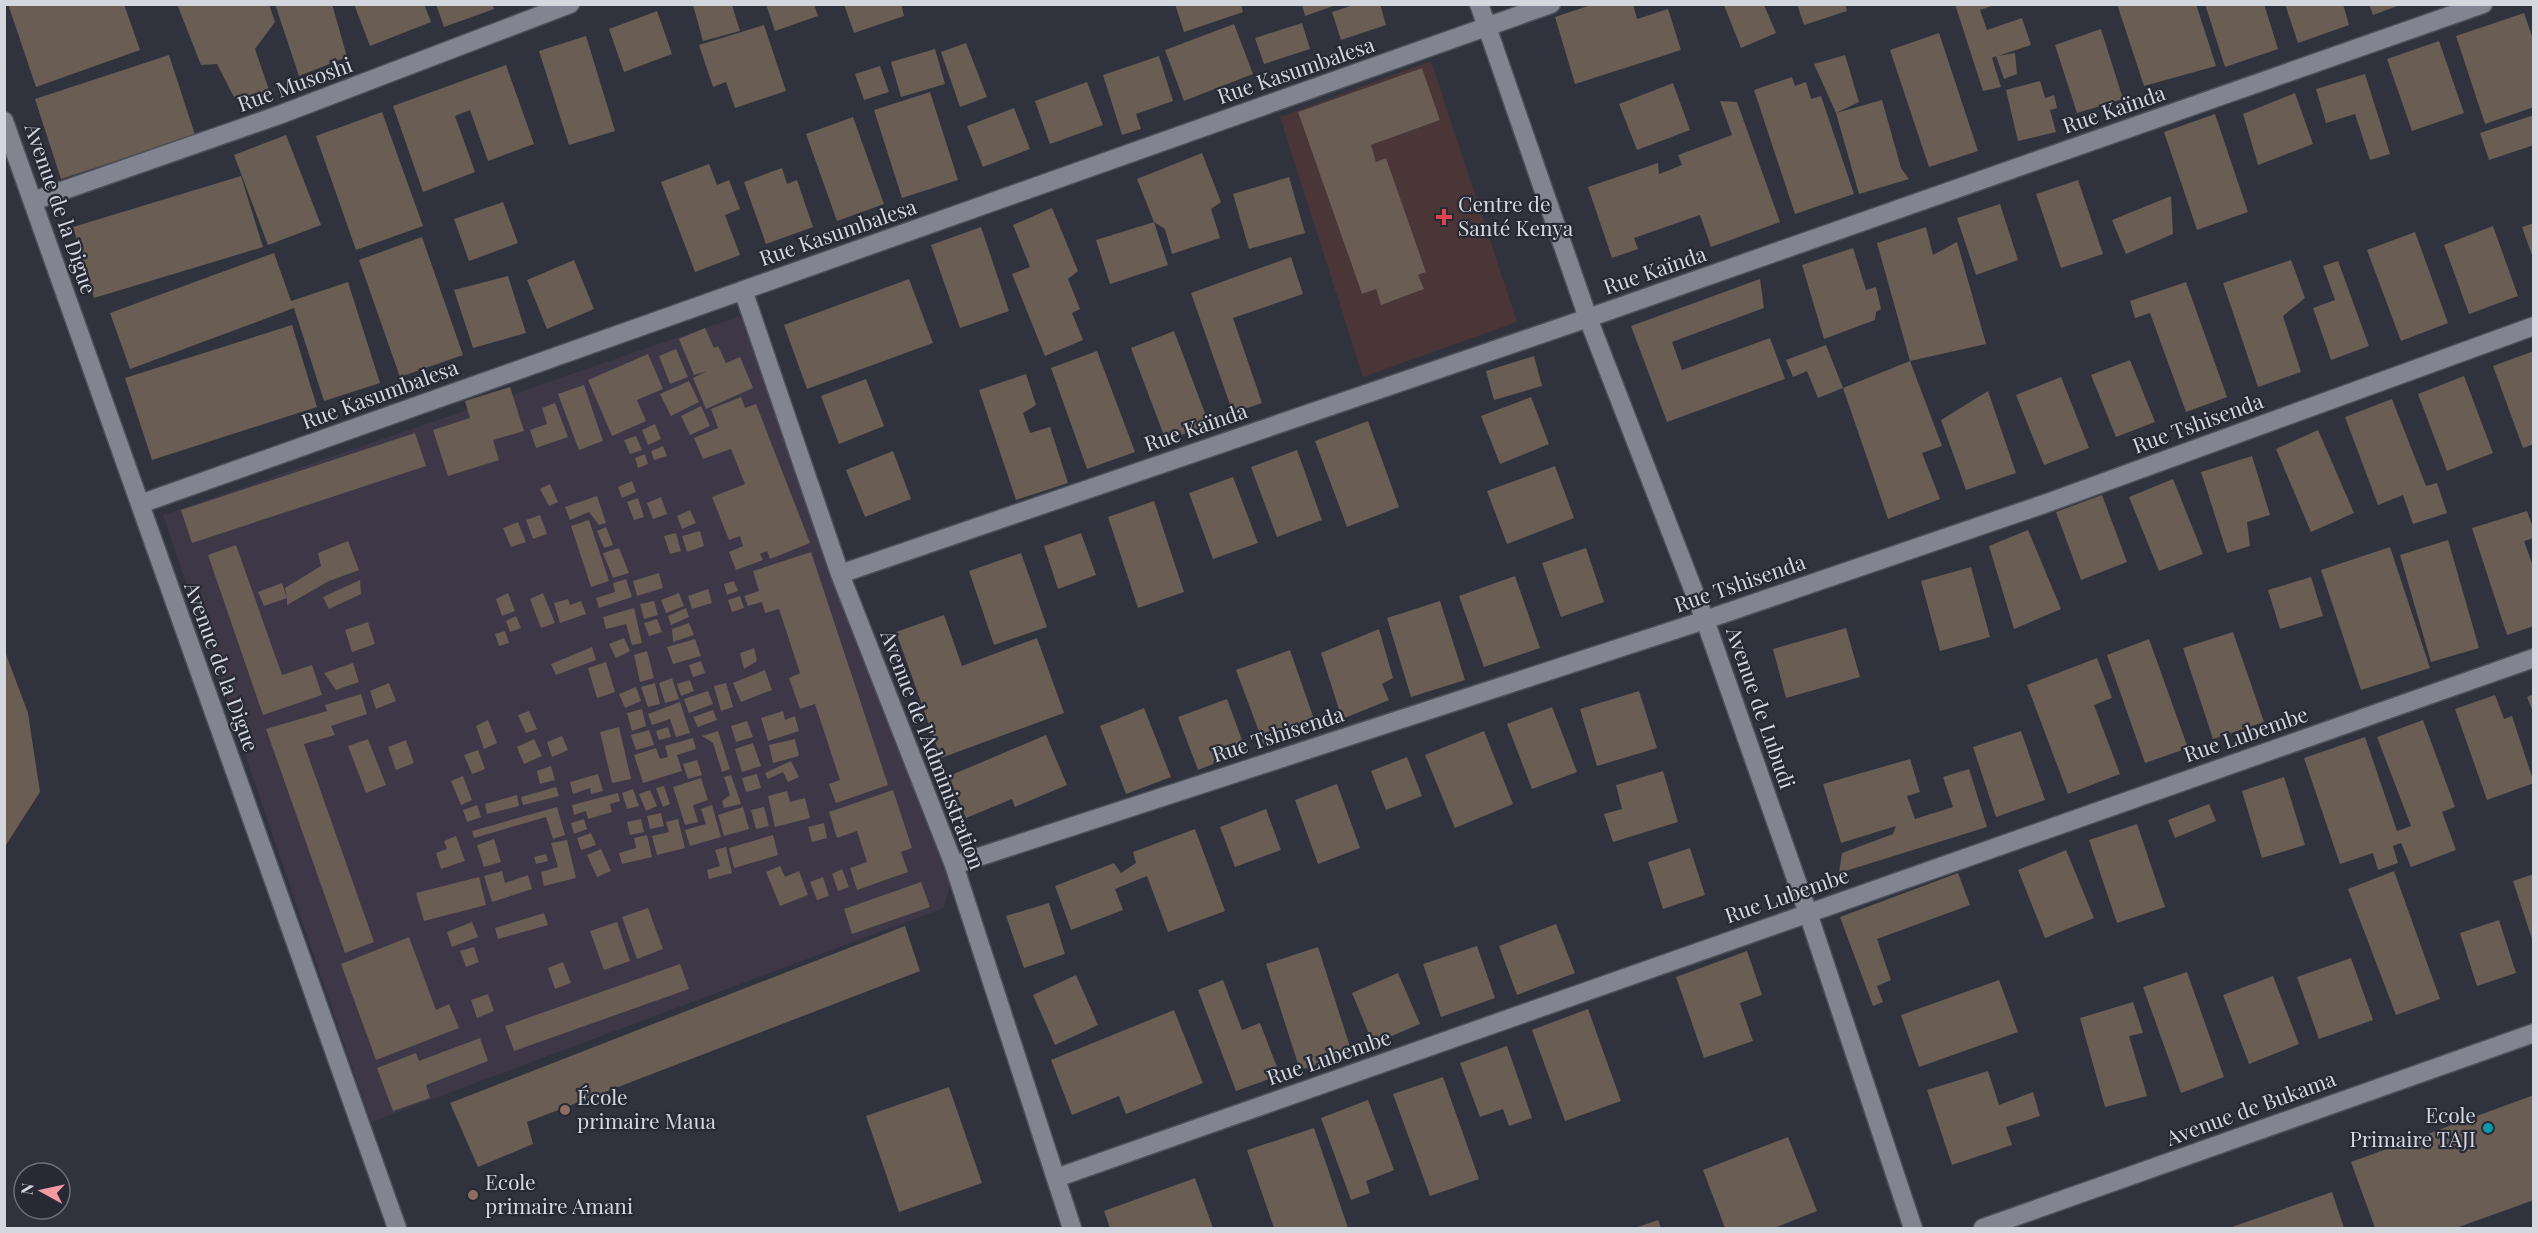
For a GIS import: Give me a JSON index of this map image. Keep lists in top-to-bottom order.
{
  "streets": {
    "street": [
      "Rue Kasumbalesa",
      "Rue Musoshi",
      "Rue Kaïnda",
      "Avenue de la Digue",
      "Rue Tshisenda",
      "Avenue de Lubudi",
      "Rue Lubembe",
      "Avenue de l'Administration",
      "Avenue de Bukama"
    ]
  },
  "crossings": [
    ["Rue Kasumbalesa", "Avenue de la Digue"],
    ["Rue Kasumbalesa", "Avenue de Lubudi"],
    ["Rue Kasumbalesa", "Avenue de l'Administration"],
    ["Rue Musoshi", "Avenue de la Digue"],
    ["Rue Kaïnda", "Avenue de Lubudi"],
    ["Rue Kaïnda", "Avenue de l'Administration"],
    ["Rue Tshisenda", "Avenue de Lubudi"],
    ["Rue Tshisenda", "Avenue de l'Administration"],
    ["Avenue de Lubudi", "Rue Lubembe"],
    ["Rue Lubembe", "Avenue de l'Administration"]
  ],
  "places": {
    "health": ["Centre de Santé Kenya"],
    "other": ["École primaire Maua", "Ecole Primaire TAJI", "Ecole primaire Amani"]
  },
  "north": "left"
}
